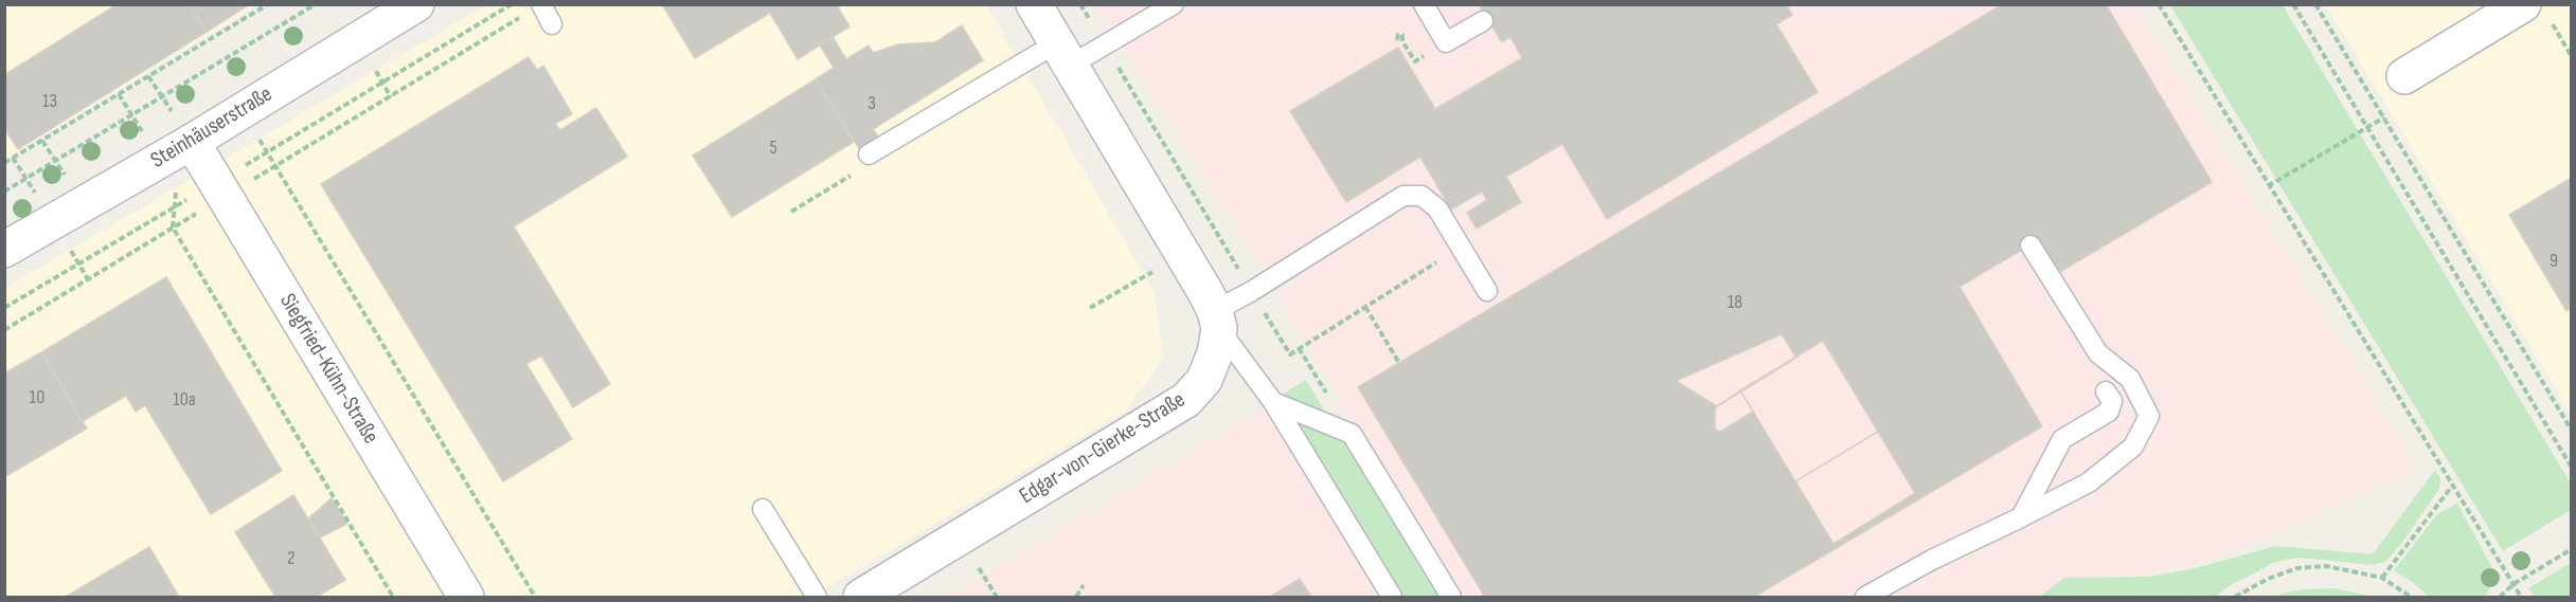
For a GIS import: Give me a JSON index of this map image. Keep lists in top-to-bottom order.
{
  "streets": {
    "street": ["Steinhäuserstraße", "Siegfried-Kühn-Straße", "Edgar-von-Gierke-Straße"]
  },
  "crossings": [
    ["Steinhäuserstraße", "Siegfried-Kühn-Straße"]
  ],
  "house_numbers": [
    "13",
    "3",
    "5",
    "9",
    "18",
    "10",
    "10a",
    "2"
  ]
}
